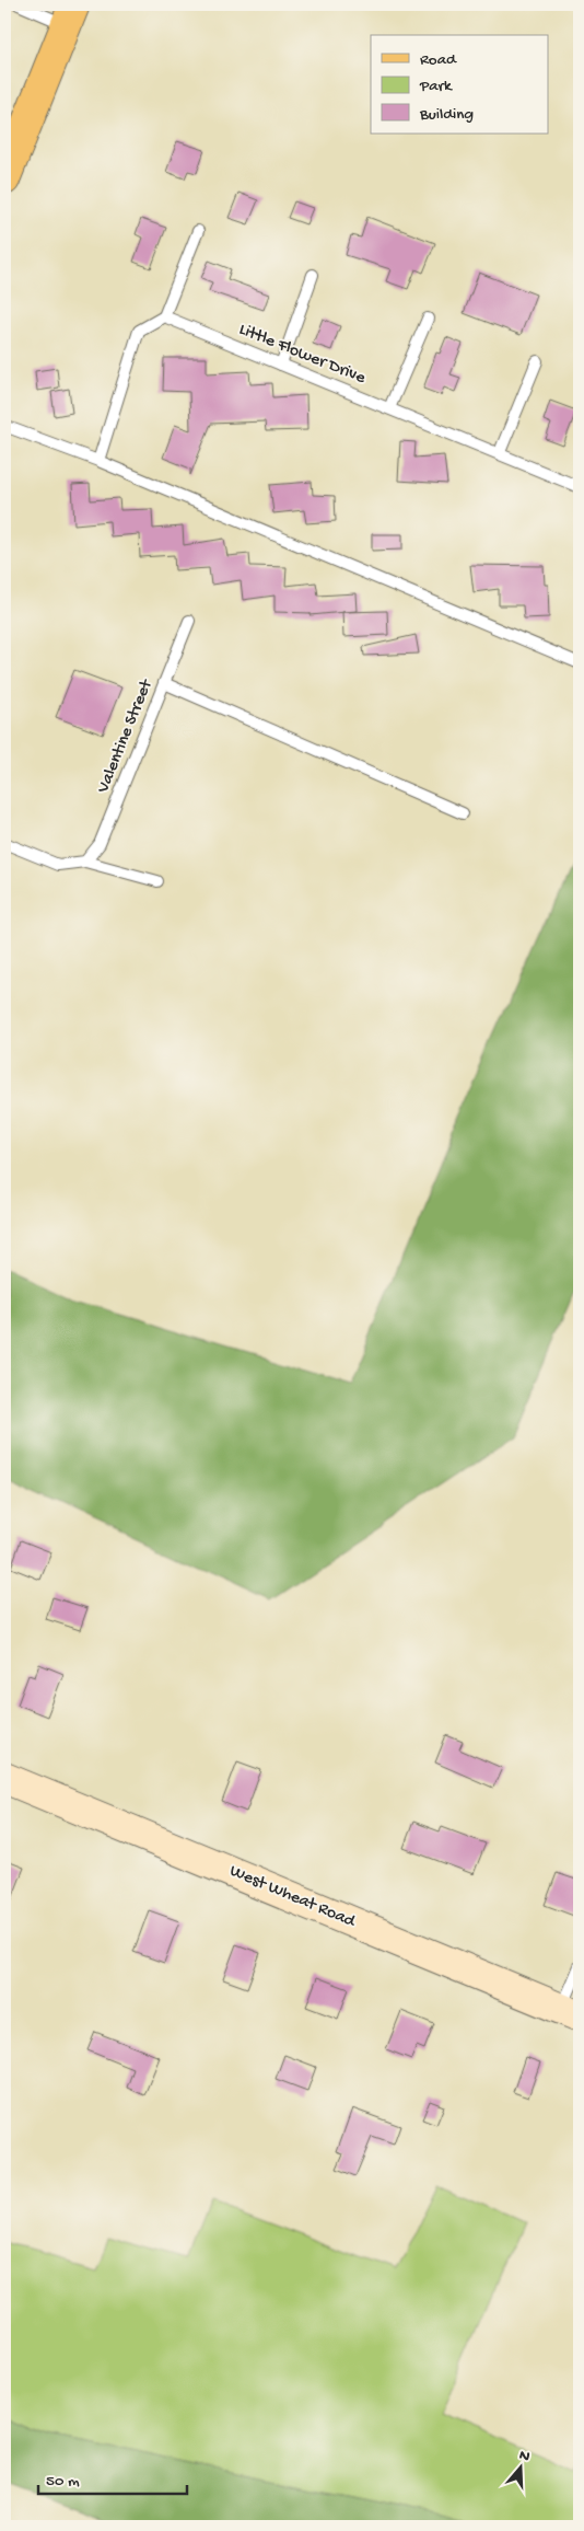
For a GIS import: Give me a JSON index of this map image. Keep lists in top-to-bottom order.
{
  "streets": {
    "street": ["West Wheat Road"],
    "lane": ["Little Flower Drive", "Valentine Street"]
  },
  "legend": ["Road", "Park", "Building"],
  "scale_bar": "50 m",
  "north": "top"
}
